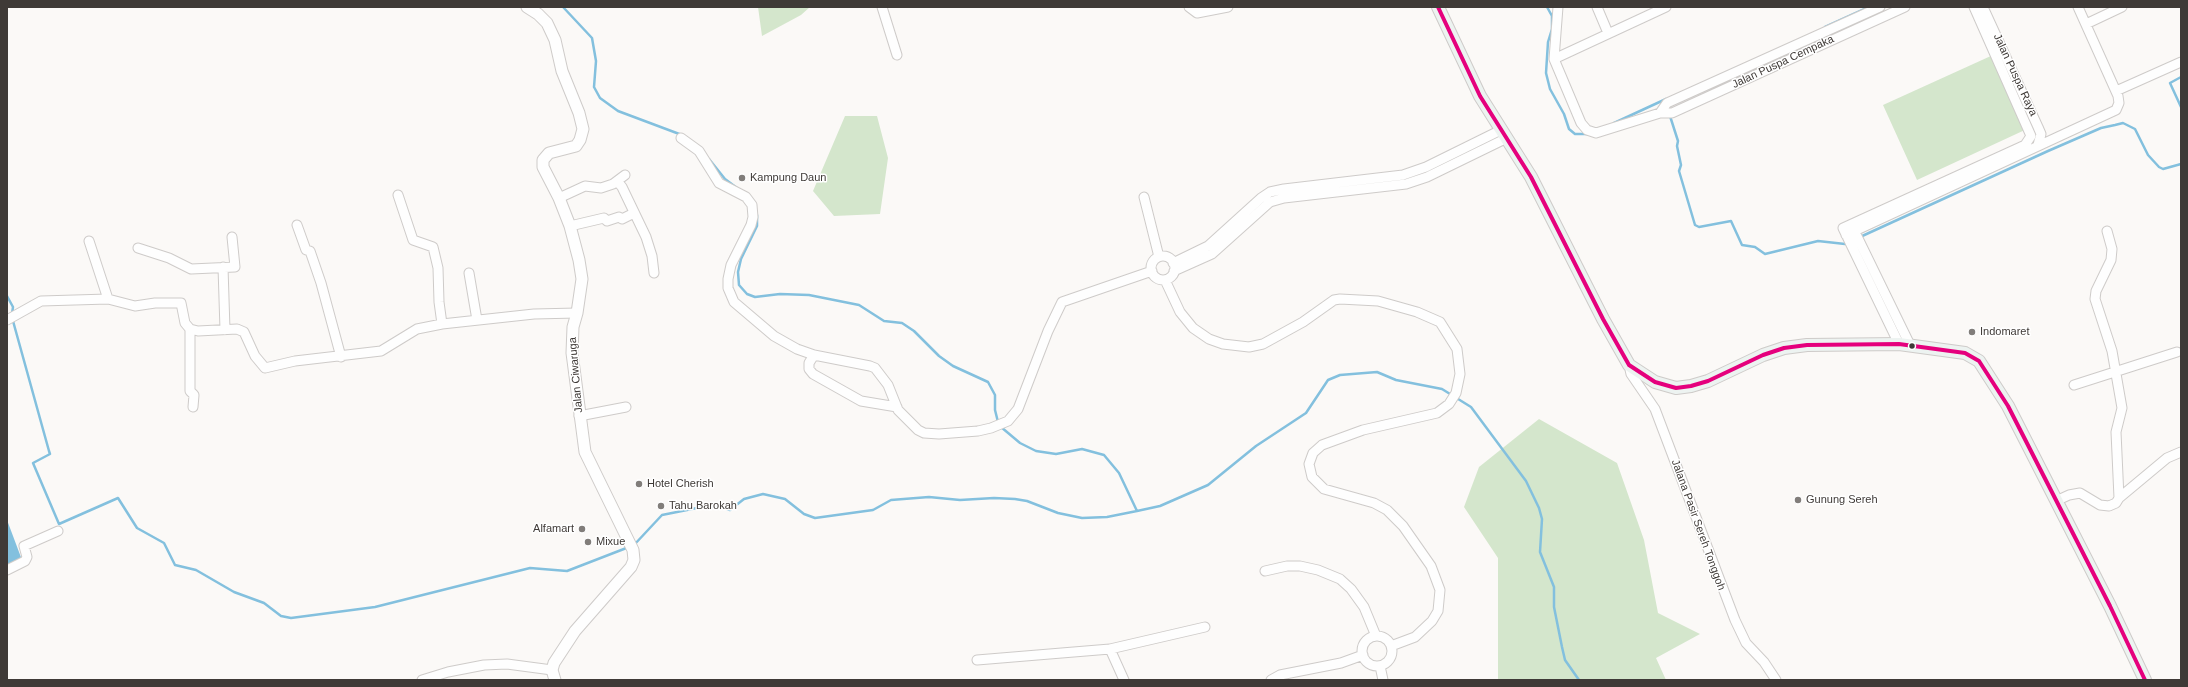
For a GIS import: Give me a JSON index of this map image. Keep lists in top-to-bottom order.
{
  "streets": {
    "street": [
      "Jalan Puspa Cempaka",
      "Jalan Puspa Raya",
      "Jalan Ciwaruga",
      "Jalana Pasir Sereh Tonggoh"
    ]
  },
  "places": [
    "Kampung Daun",
    "Indomaret",
    "Hotel Cherish",
    "Gunung Sereh",
    "Tahu Barokah",
    "Alfamart",
    "Mixue"
  ]
}
